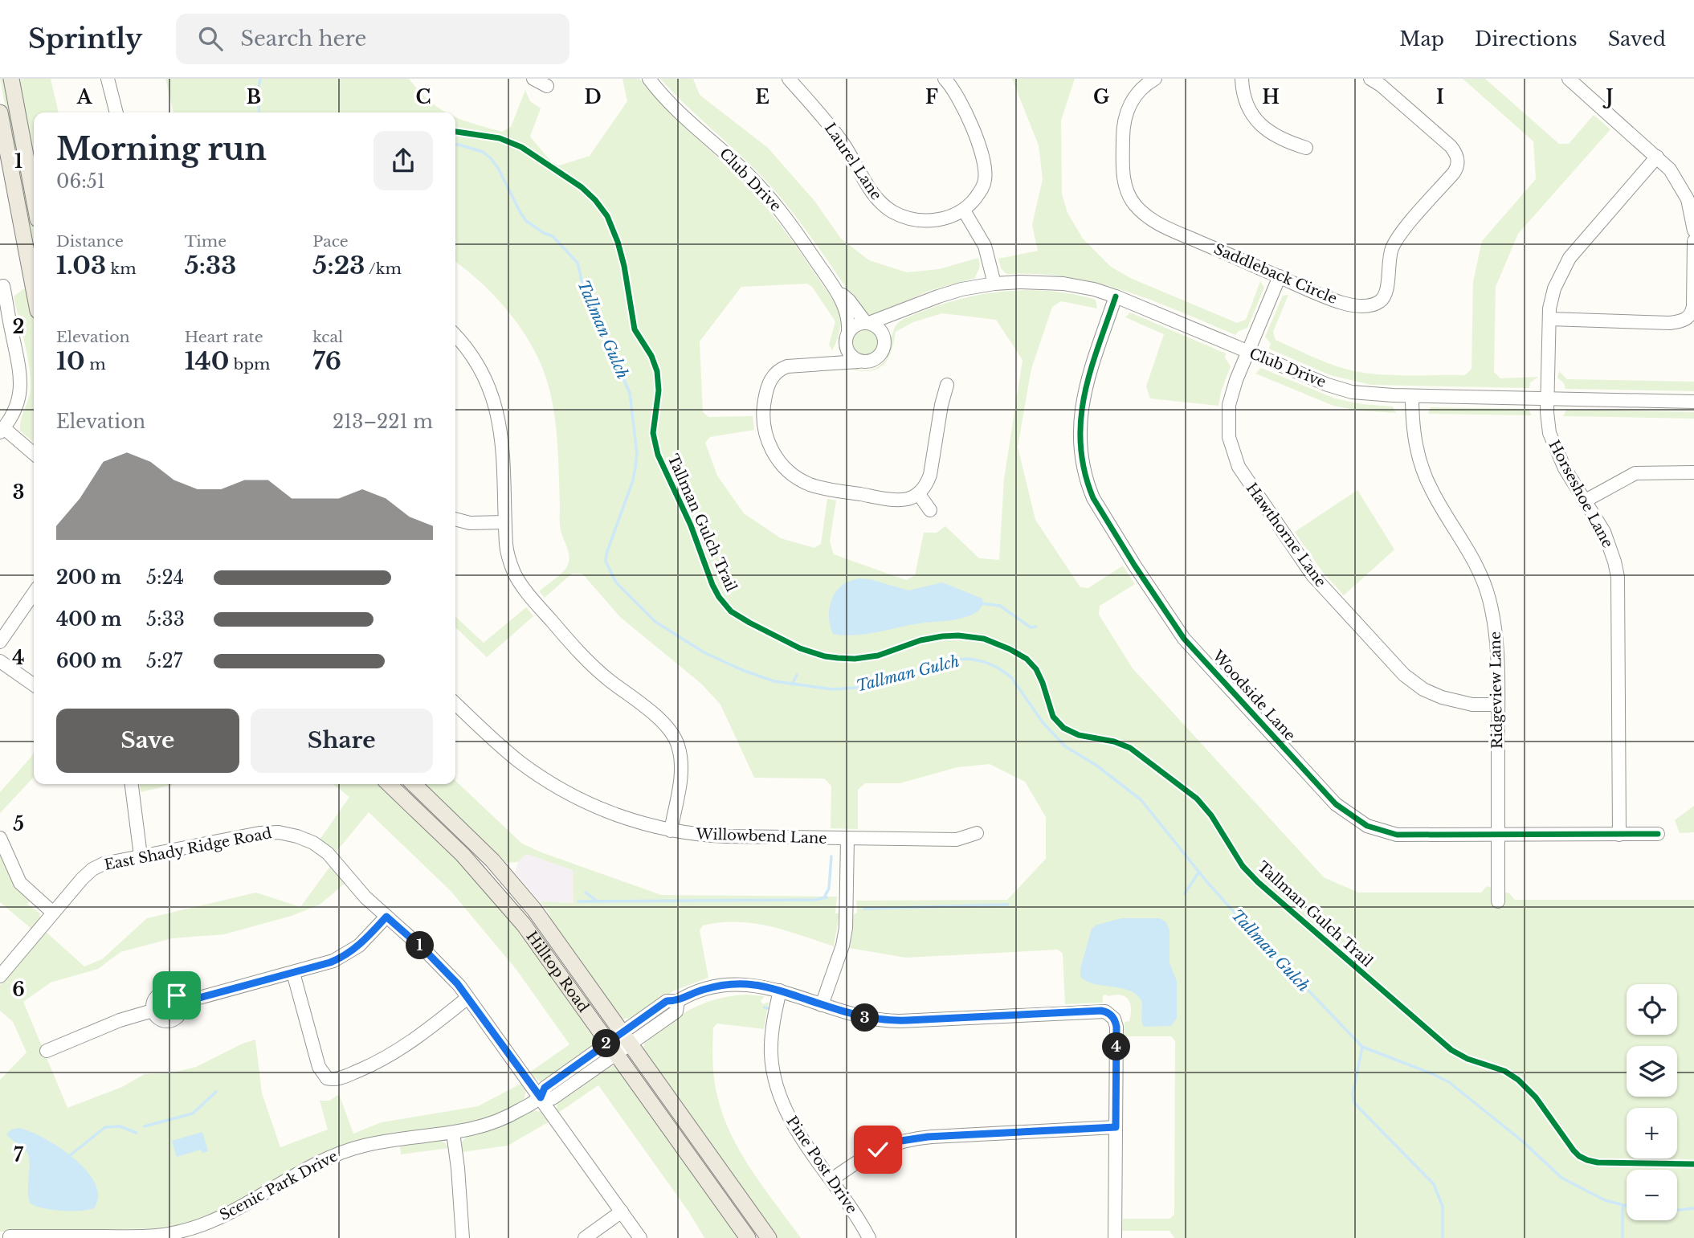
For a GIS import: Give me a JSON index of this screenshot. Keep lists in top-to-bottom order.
{
  "streets": {
    "main road": ["Hilltop Road"],
    "street": [
      "Laurel Lane",
      "Club Drive",
      "Saddleback Circle",
      "Horseshoe Lane",
      "Hawthorne Lane",
      "Ridgeview Lane",
      "Woodside Lane",
      "Willowbend Lane",
      "East Shady Ridge Road",
      "Pine Post Drive",
      "Scenic Park Drive"
    ],
    "cycle path": ["Tallman Gulch Trail"]
  },
  "crossings": [
    ["Club Drive", "Horseshoe Lane"],
    ["Club Drive", "Hawthorne Lane"],
    ["Club Drive", "Ridgeview Lane"],
    ["Club Drive", "Woodside Lane"],
    ["Saddleback Circle", "Hawthorne Lane"],
    ["Horseshoe Lane", "Woodside Lane"],
    ["Hawthorne Lane", "Ridgeview Lane"],
    ["Ridgeview Lane", "Woodside Lane"],
    ["East Shady Ridge Road", "Scenic Park Drive"],
    ["Hilltop Road", "Scenic Park Drive"],
    ["Pine Post Drive", "Scenic Park Drive"]
  ],
  "water": ["Tallman Gulch"],
  "page": {
    "header": "Sprintly",
    "search": "Search here",
    "nav": ["Map", "Directions", "Saved"],
    "heading": ["Morning run", "06:51"],
    "stats": [
      ["Distance", "1.03 km"],
      ["Time", "5:33"],
      ["Pace", "5:23 /km"],
      ["Elevation", "10 m"],
      ["Heart rate", "140 bpm"],
      ["kcal", "76"]
    ],
    "chart": ["Elevation", "213–221 m"],
    "list": [
      {
        "name": "200 m",
        "note": "5:24"
      },
      {
        "name": "400 m",
        "note": "5:33"
      },
      {
        "name": "600 m",
        "note": "5:27"
      }
    ],
    "buttons": ["Save", "Share"],
    "pins": [
      "1",
      "3",
      "2",
      "4"
    ],
    "map_buttons": ["+", "−"]
  },
  "grid": {
    "columns": [
      "A",
      "B",
      "C",
      "D",
      "E",
      "F",
      "G",
      "H",
      "I",
      "J"
    ],
    "rows": [
      "1",
      "2",
      "3",
      "4",
      "5",
      "6",
      "7"
    ]
  }
}
